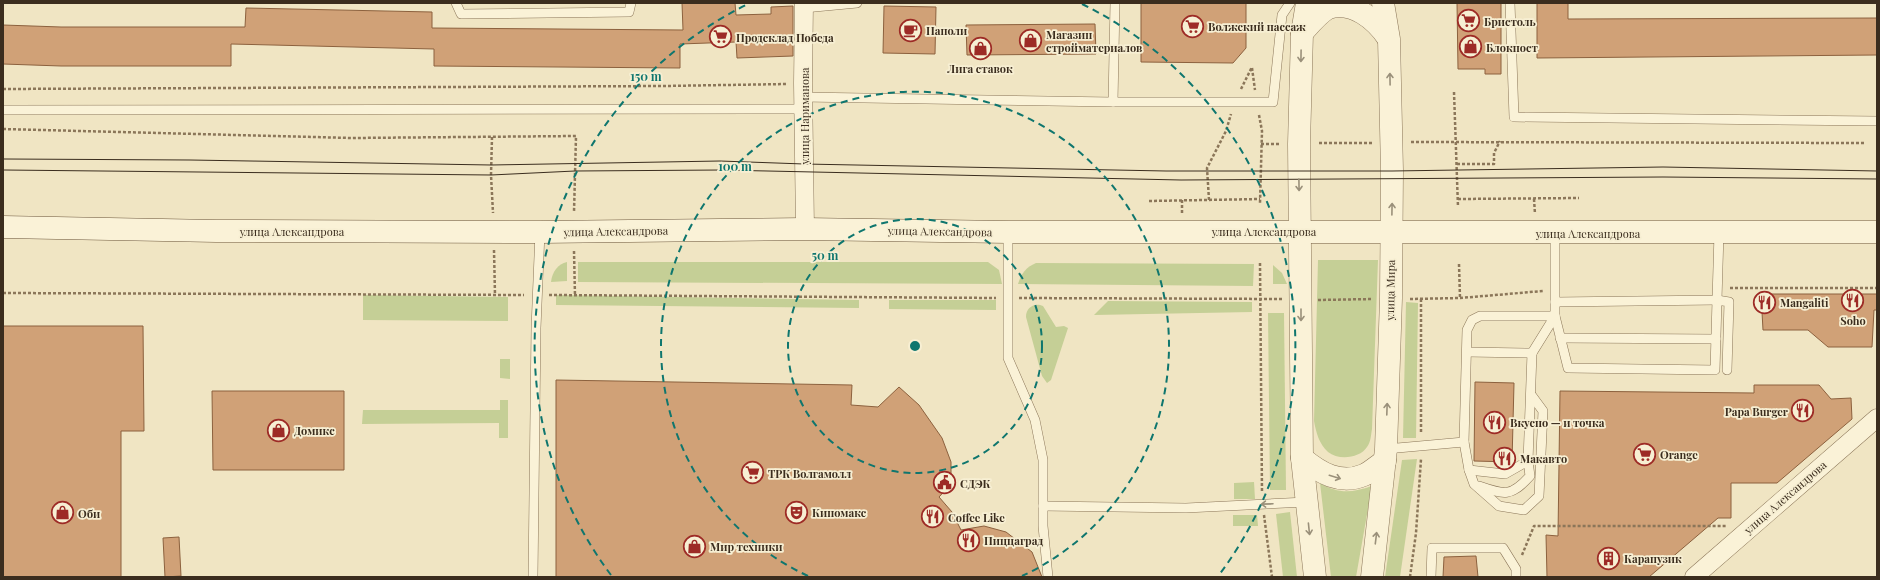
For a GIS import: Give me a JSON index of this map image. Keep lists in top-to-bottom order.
{
  "streets": {
    "main road": ["улица Александрова", "улица Мира"],
    "street": ["улица Нариманова"]
  },
  "crossings": [
    ["улица Нариманова", "улица Александрова"],
    ["улица Александрова", "улица Мира"]
  ],
  "places": {
    "supermarket": [
      "Бристоль",
      "Волжский пассаж",
      "Продсклад Победа",
      "Orange",
      "ТРК Волгамолл"
    ],
    "cafe": ["Наполи"],
    "shop": [
      "Магазин стройматериалов",
      "Блокпост",
      "Лига ставок",
      "Домикс",
      "Оби",
      "Мир техники"
    ],
    "restaurant": [
      "Soho",
      "Mangaliti",
      "Papa Burger",
      "Вкусно — и точка",
      "Макавто",
      "Coffee Like",
      "Пиццаград"
    ],
    "public building": ["СДЭК"],
    "theatre": ["Киномакс"],
    "building": ["Карапузик"]
  },
  "rings": ["150 m", "100 m", "50 m"]
}
